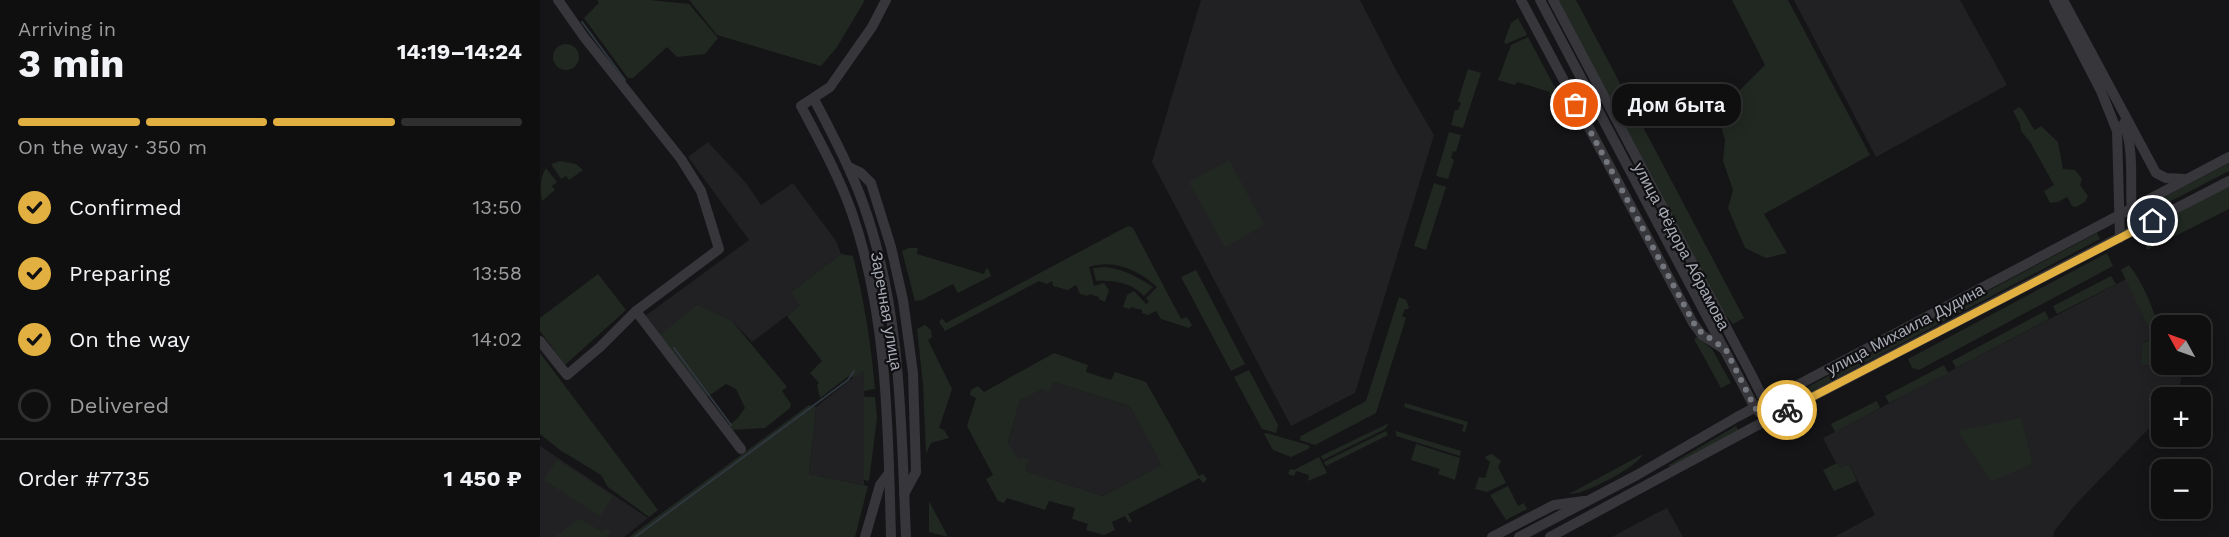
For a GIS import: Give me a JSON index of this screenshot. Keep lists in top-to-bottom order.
{
  "streets": {
    "street": ["улица Фёдора Абрамова", "Заречная улица", "улица Михаила Дудина"]
  },
  "crossings": [
    ["улица Фёдора Абрамова", "улица Михаила Дудина"]
  ],
  "places": ["Дом быта"],
  "north": "top left",
  "page": {
    "heading": ["3 min", "Arriving in", "14:19–14:24"],
    "panel": ["Order #7735", "1 450 ₽"],
    "bubble": "Дом быта",
    "bar": "On the way · 350 m",
    "list": [
      ["Confirmed", "13:50"],
      ["Preparing", "13:58"],
      ["On the way", "14:02"],
      "Delivered"
    ],
    "map_buttons": ["+", "−"]
  }
}
